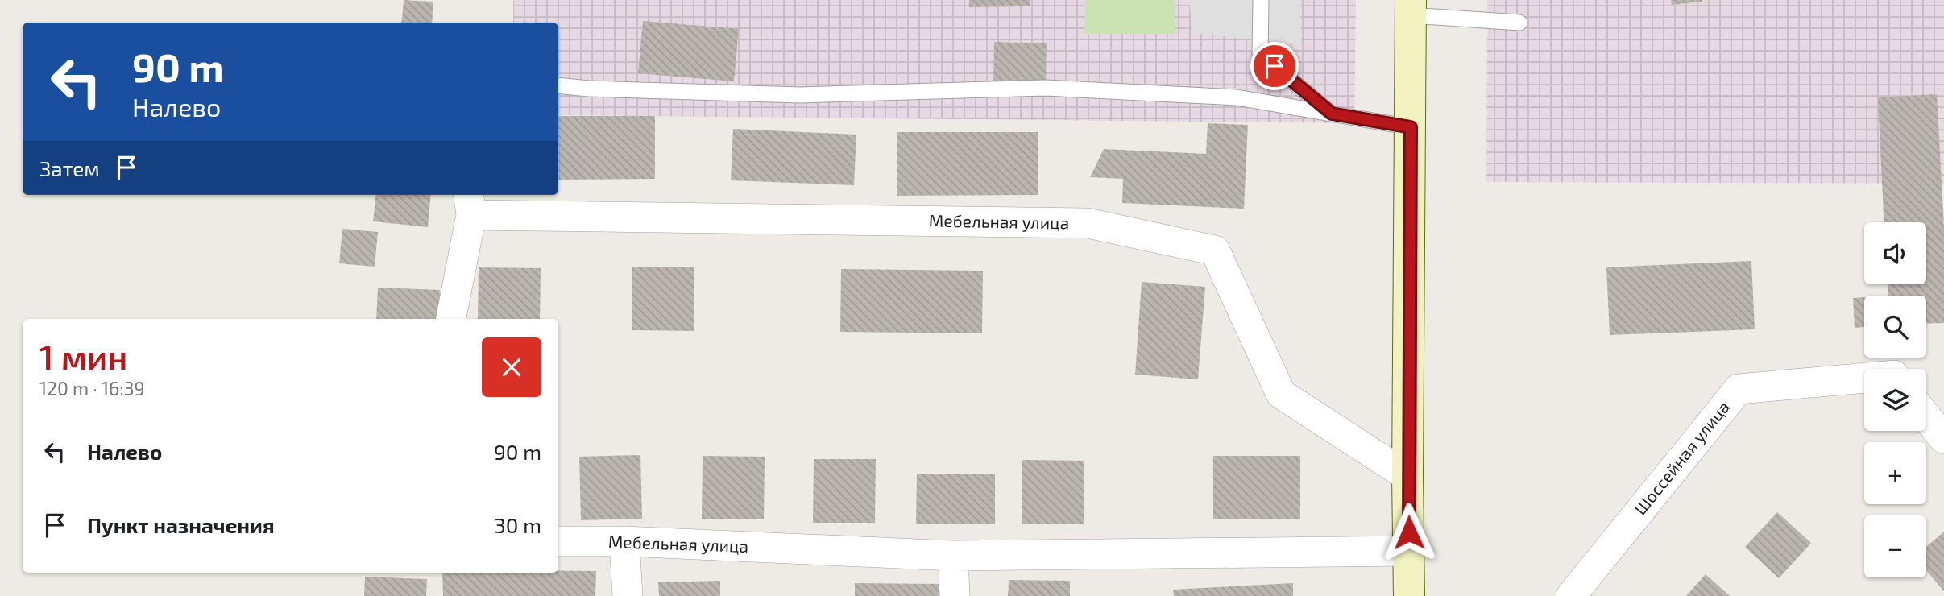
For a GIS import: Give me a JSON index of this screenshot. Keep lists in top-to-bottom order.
{
  "streets": {
    "street": ["Мебельная улица", "Шоссейная улица"]
  },
  "page": {
    "turn": ["90 m", "Налево"],
    "then": "Затем",
    "map_buttons": ["+", "−"],
    "heading": ["1 мин", "120 m · 16:39"],
    "list": [
      {
        "name": "Налево",
        "value": "90 m"
      },
      {
        "name": "Пункт назначения",
        "value": "30 m"
      }
    ]
  }
}
